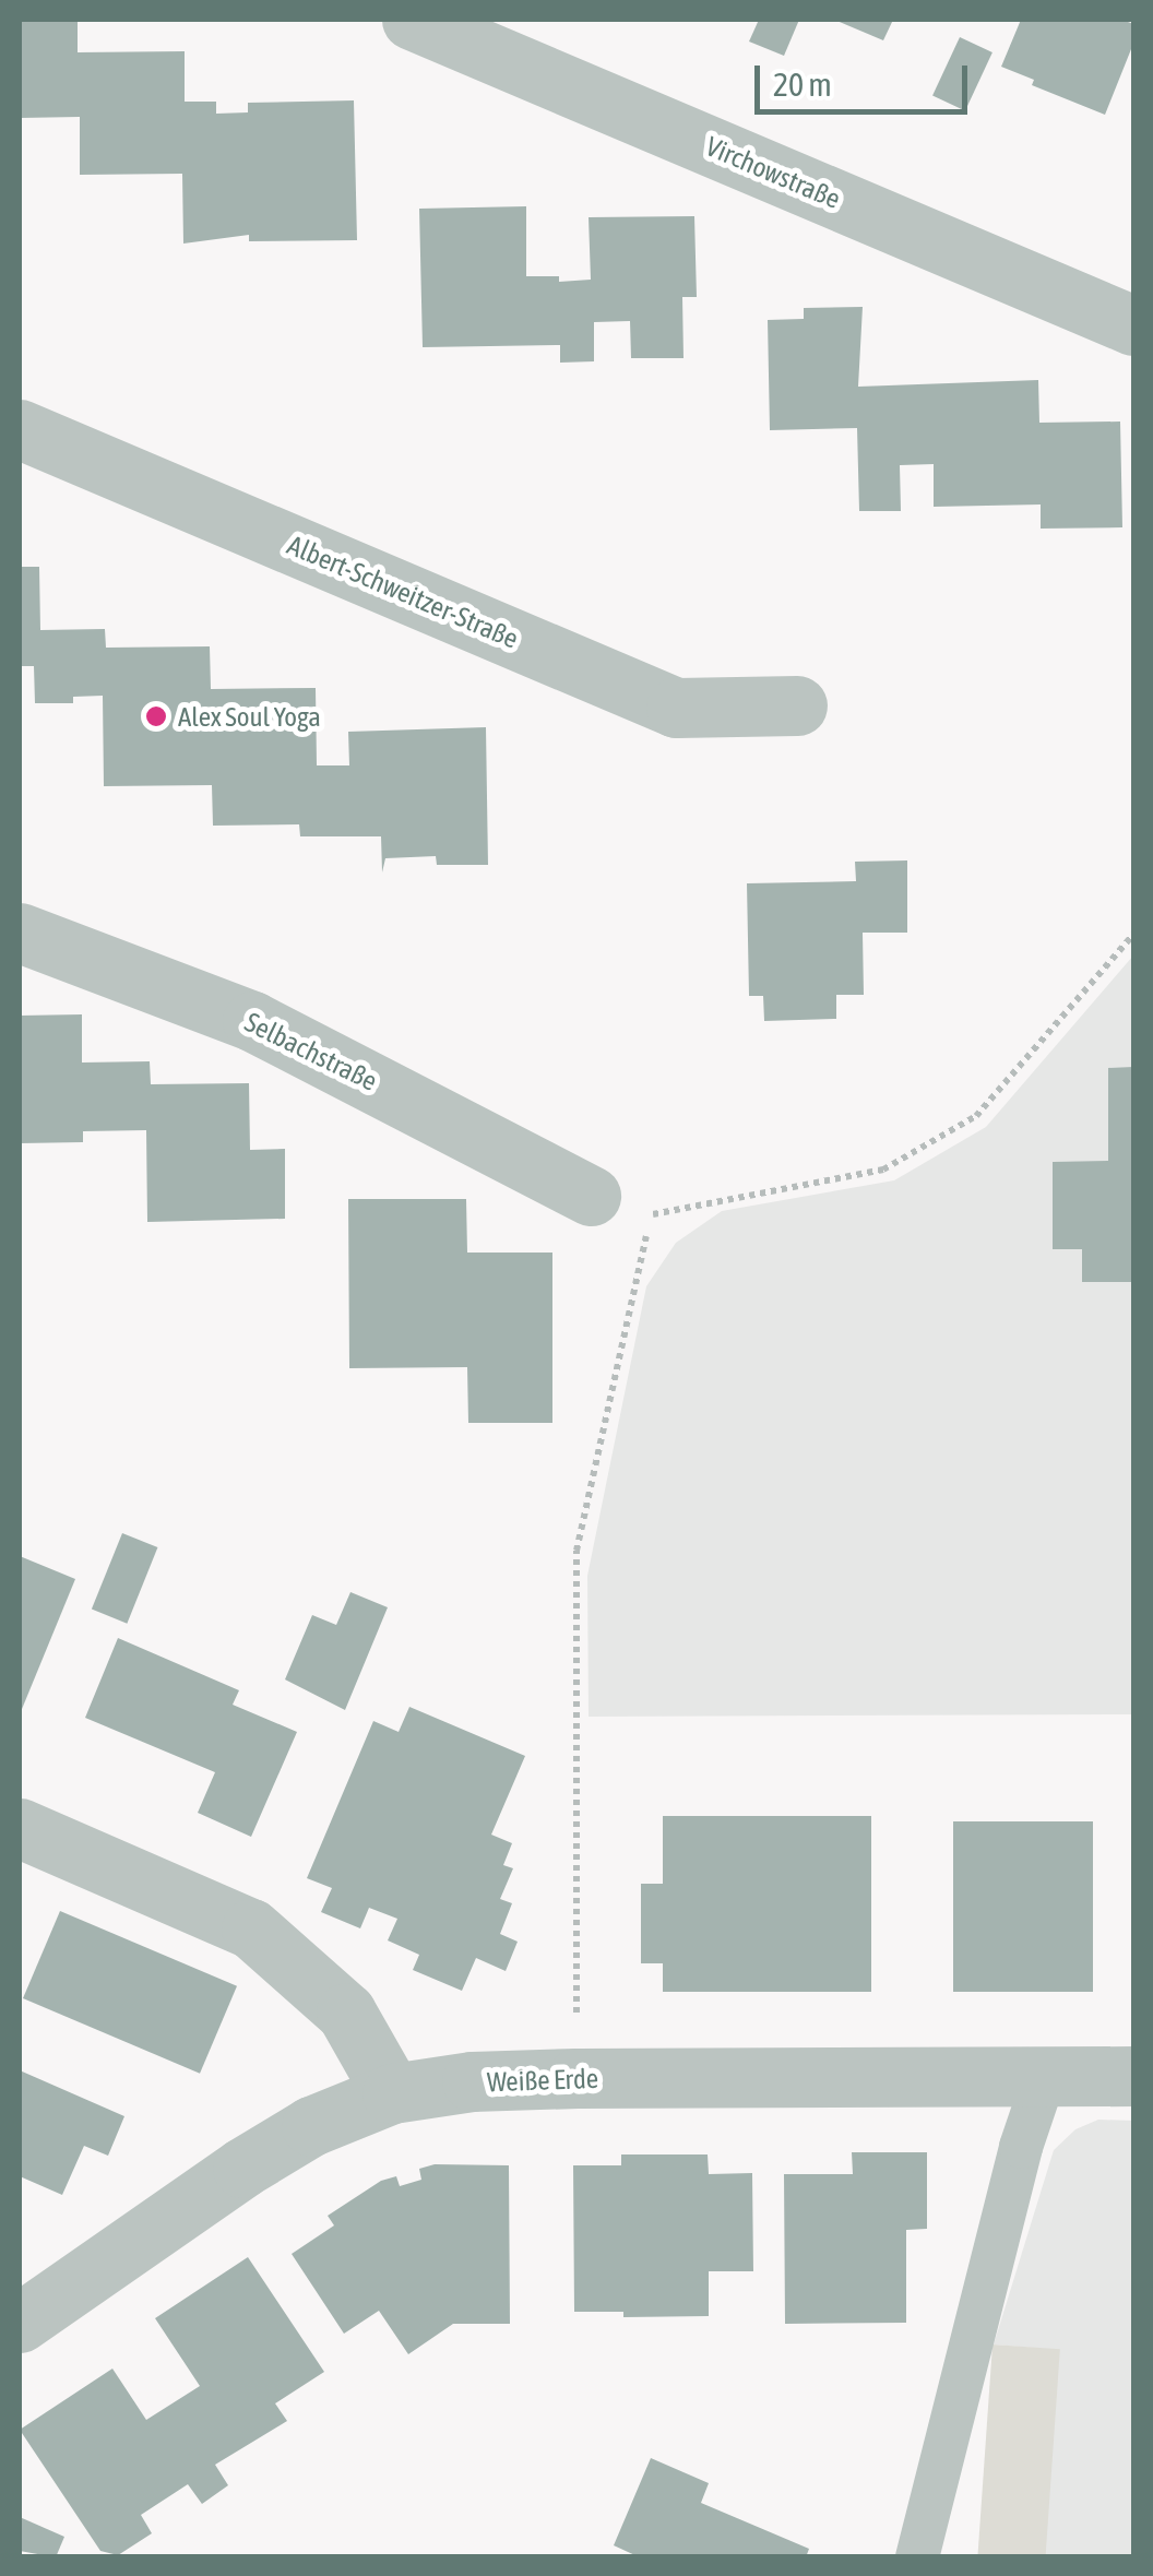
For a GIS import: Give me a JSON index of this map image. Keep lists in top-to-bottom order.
{
  "streets": {
    "street": [
      "Virchowstraße",
      "Albert-Schweitzer-Straße",
      "Selbachstraße",
      "Weiße Erde"
    ]
  },
  "places": ["Alex Soul Yoga"],
  "scale_bar": "20 m"
}
